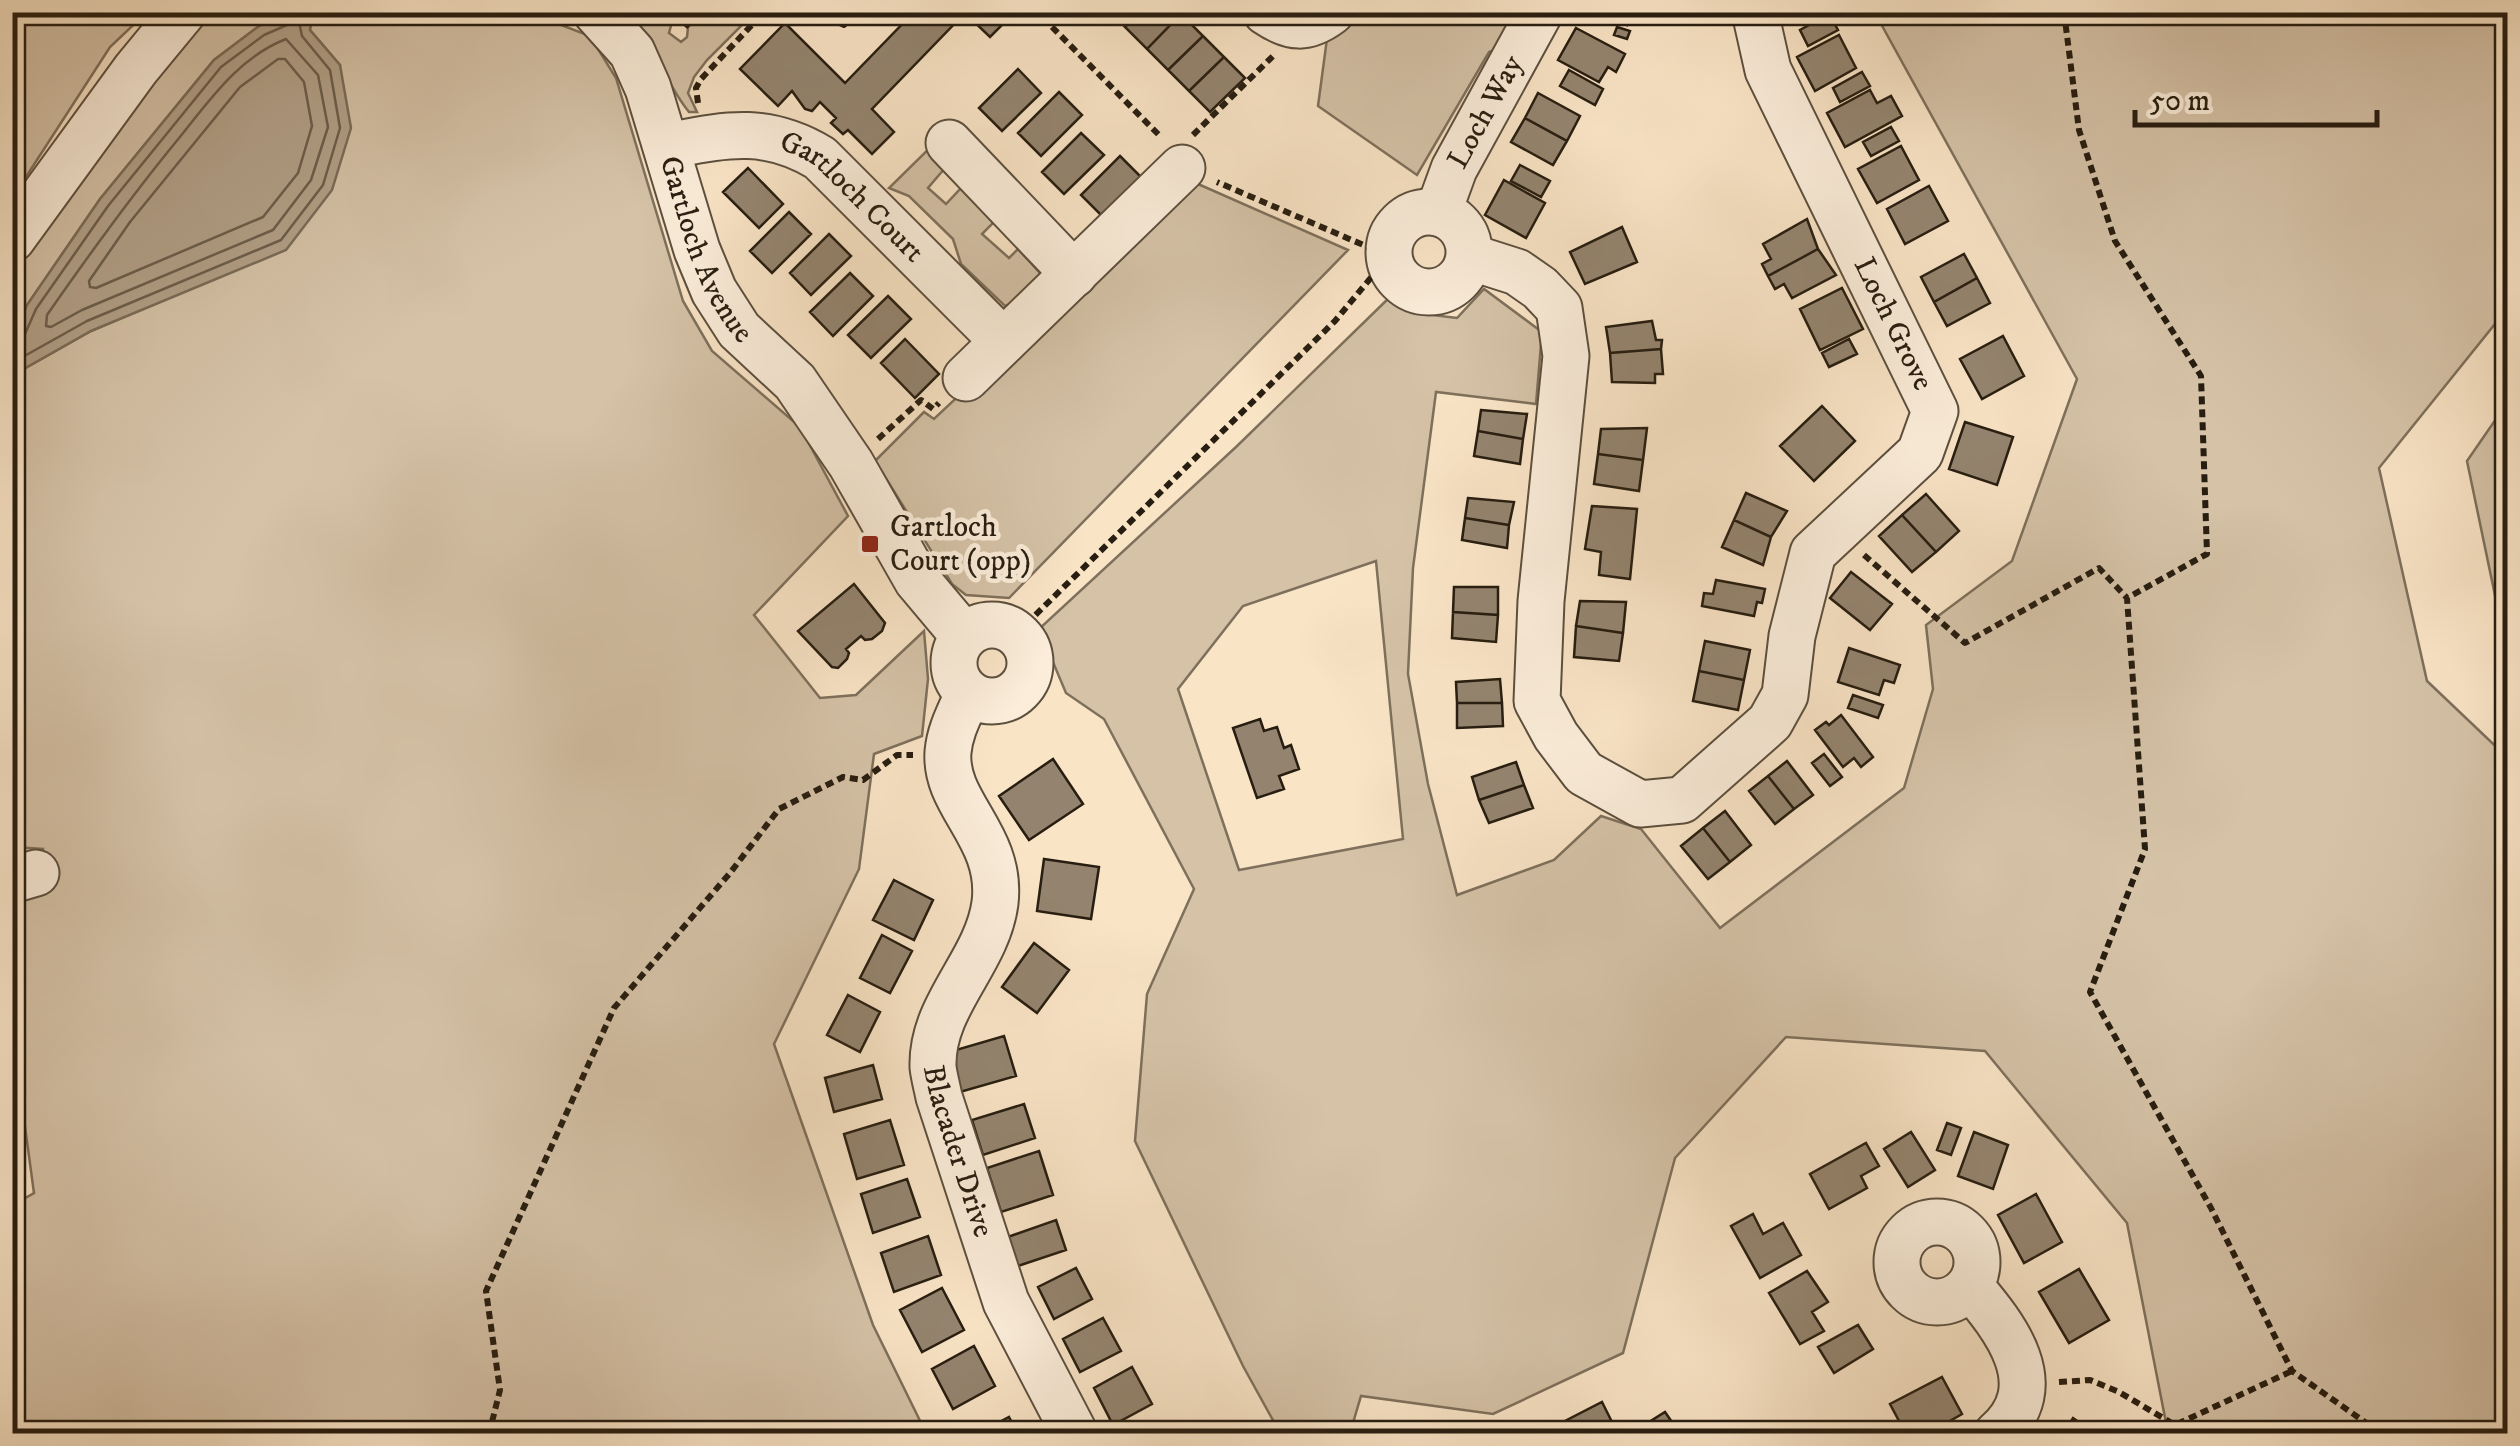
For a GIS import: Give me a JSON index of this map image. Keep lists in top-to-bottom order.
{
  "streets": {
    "street": [
      "Loch Way",
      "Gartloch Court",
      "Gartloch Avenue",
      "Loch Grove",
      "Blacader Drive"
    ]
  },
  "crossings": [
    ["Loch Way", "Loch Grove"],
    ["Gartloch Court", "Gartloch Avenue"]
  ],
  "places": {
    "transit": ["Gartloch Court (opp)"]
  },
  "scale_bar": "50 m"
}
